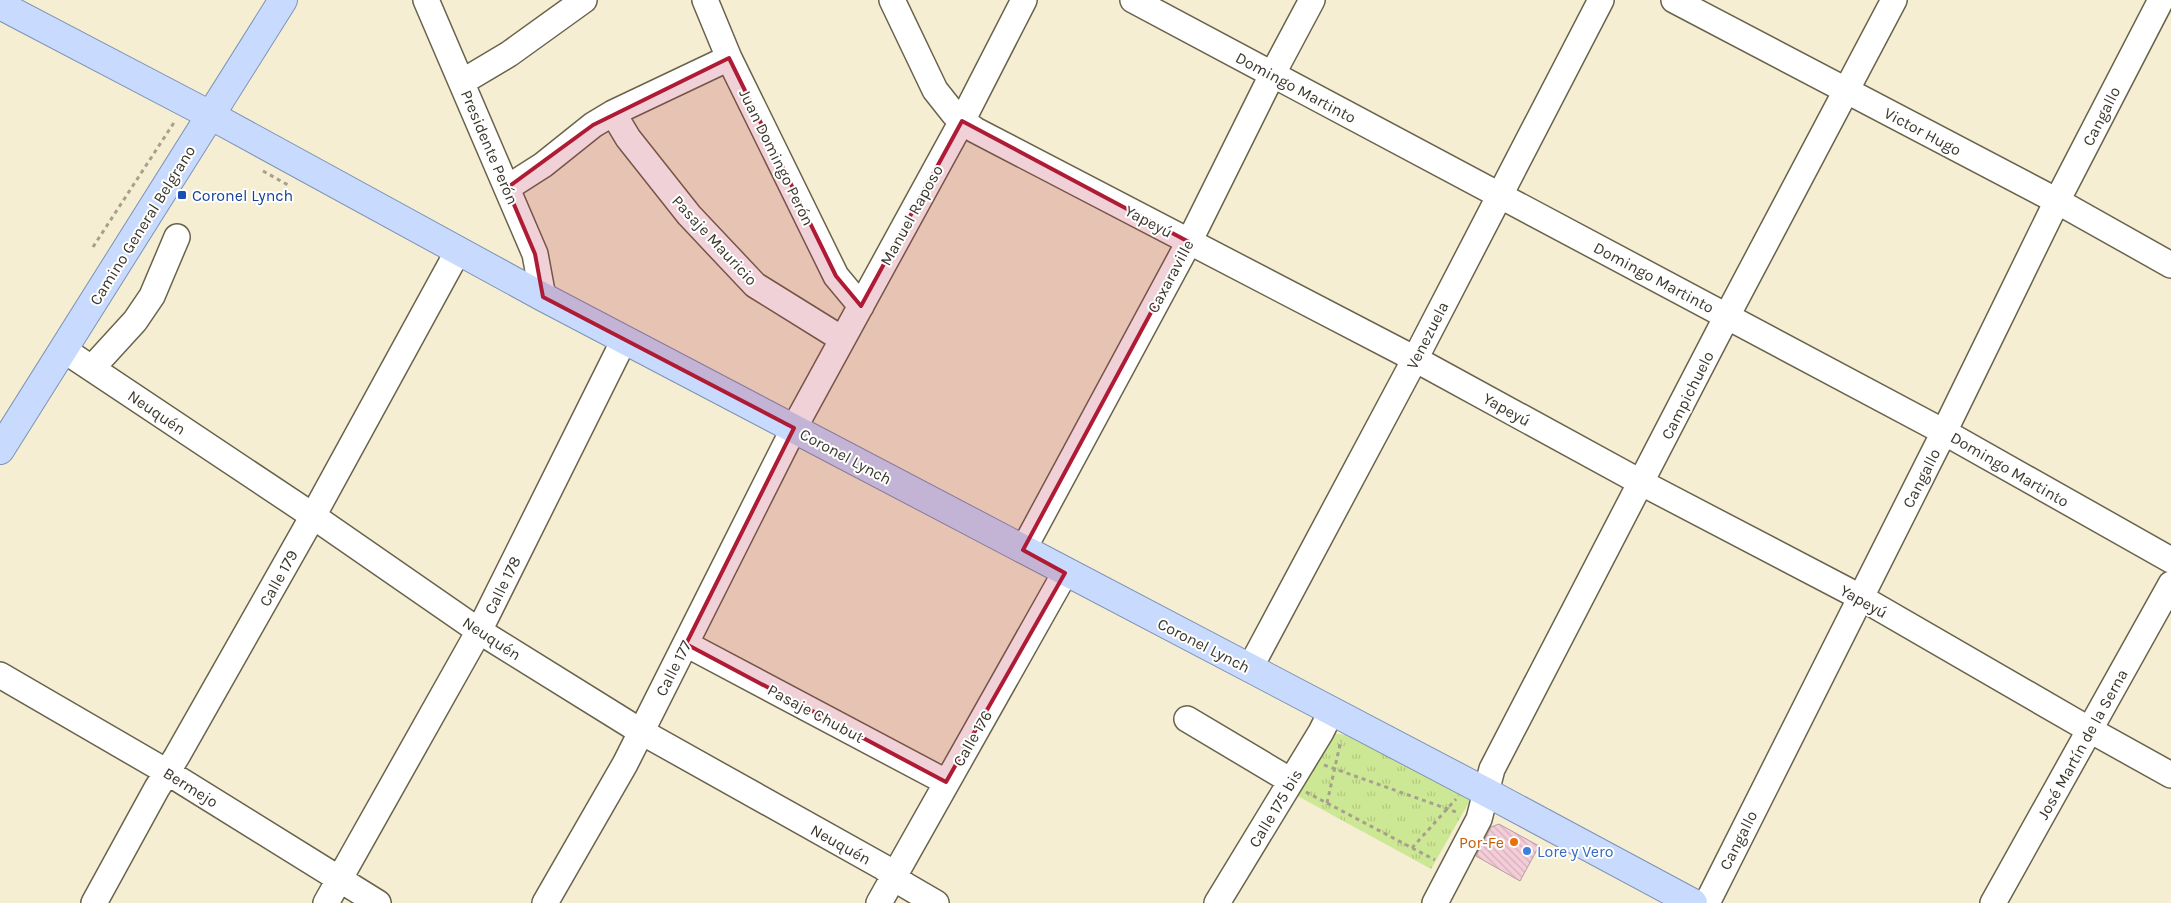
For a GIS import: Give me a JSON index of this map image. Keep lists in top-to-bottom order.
{
  "streets": {
    "main road": ["Camino General Belgrano", "Coronel Lynch"],
    "street": [
      "Domingo Martinto",
      "Cangallo",
      "Victor Hugo",
      "Presidente Perón",
      "Juan Domingo Perón",
      "Manuel Raposo",
      "Yapeyú",
      "Pasaje Mauricio",
      "Caxaraville",
      "Venezuela",
      "Campichuelo",
      "Neuquén",
      "Calle 179",
      "Calle 178",
      "Calle 177",
      "Pasaje Chubut",
      "Calle 176",
      "José Martín de la Serna",
      "Bermejo",
      "Calle 175 bis"
    ]
  },
  "crossings": [
    ["Domingo Martinto", "Cangallo"],
    ["Domingo Martinto", "Caxaraville"],
    ["Domingo Martinto", "Venezuela"],
    ["Domingo Martinto", "Campichuelo"],
    ["Cangallo", "Victor Hugo"],
    ["Cangallo", "Yapeyú"],
    ["Victor Hugo", "Campichuelo"],
    ["Presidente Perón", "Coronel Lynch"],
    ["Juan Domingo Perón", "Manuel Raposo"],
    ["Manuel Raposo", "Yapeyú"],
    ["Manuel Raposo", "Pasaje Mauricio"],
    ["Manuel Raposo", "Coronel Lynch"],
    ["Manuel Raposo", "Calle 177"],
    ["Yapeyú", "Caxaraville"],
    ["Yapeyú", "Venezuela"],
    ["Yapeyú", "Campichuelo"],
    ["Yapeyú", "José Martín de la Serna"],
    ["Camino General Belgrano", "Neuquén"],
    ["Camino General Belgrano", "Coronel Lynch"],
    ["Caxaraville", "Coronel Lynch"],
    ["Venezuela", "Coronel Lynch"],
    ["Campichuelo", "Coronel Lynch"],
    ["Neuquén", "Calle 179"],
    ["Neuquén", "Calle 178"],
    ["Neuquén", "Calle 177"],
    ["Neuquén", "Calle 176"],
    ["Coronel Lynch", "Calle 179"],
    ["Coronel Lynch", "Calle 178"],
    ["Coronel Lynch", "Calle 177"],
    ["Coronel Lynch", "Calle 176"],
    ["Coronel Lynch", "Calle 175 bis"],
    ["Calle 179", "Bermejo"],
    ["Calle 178", "Bermejo"],
    ["Calle 177", "Pasaje Chubut"],
    ["Pasaje Chubut", "Calle 176"]
  ],
  "places": {
    "transit": ["Coronel Lynch"],
    "other": ["Por-Fe", "Lore y Vero"]
  }
}
